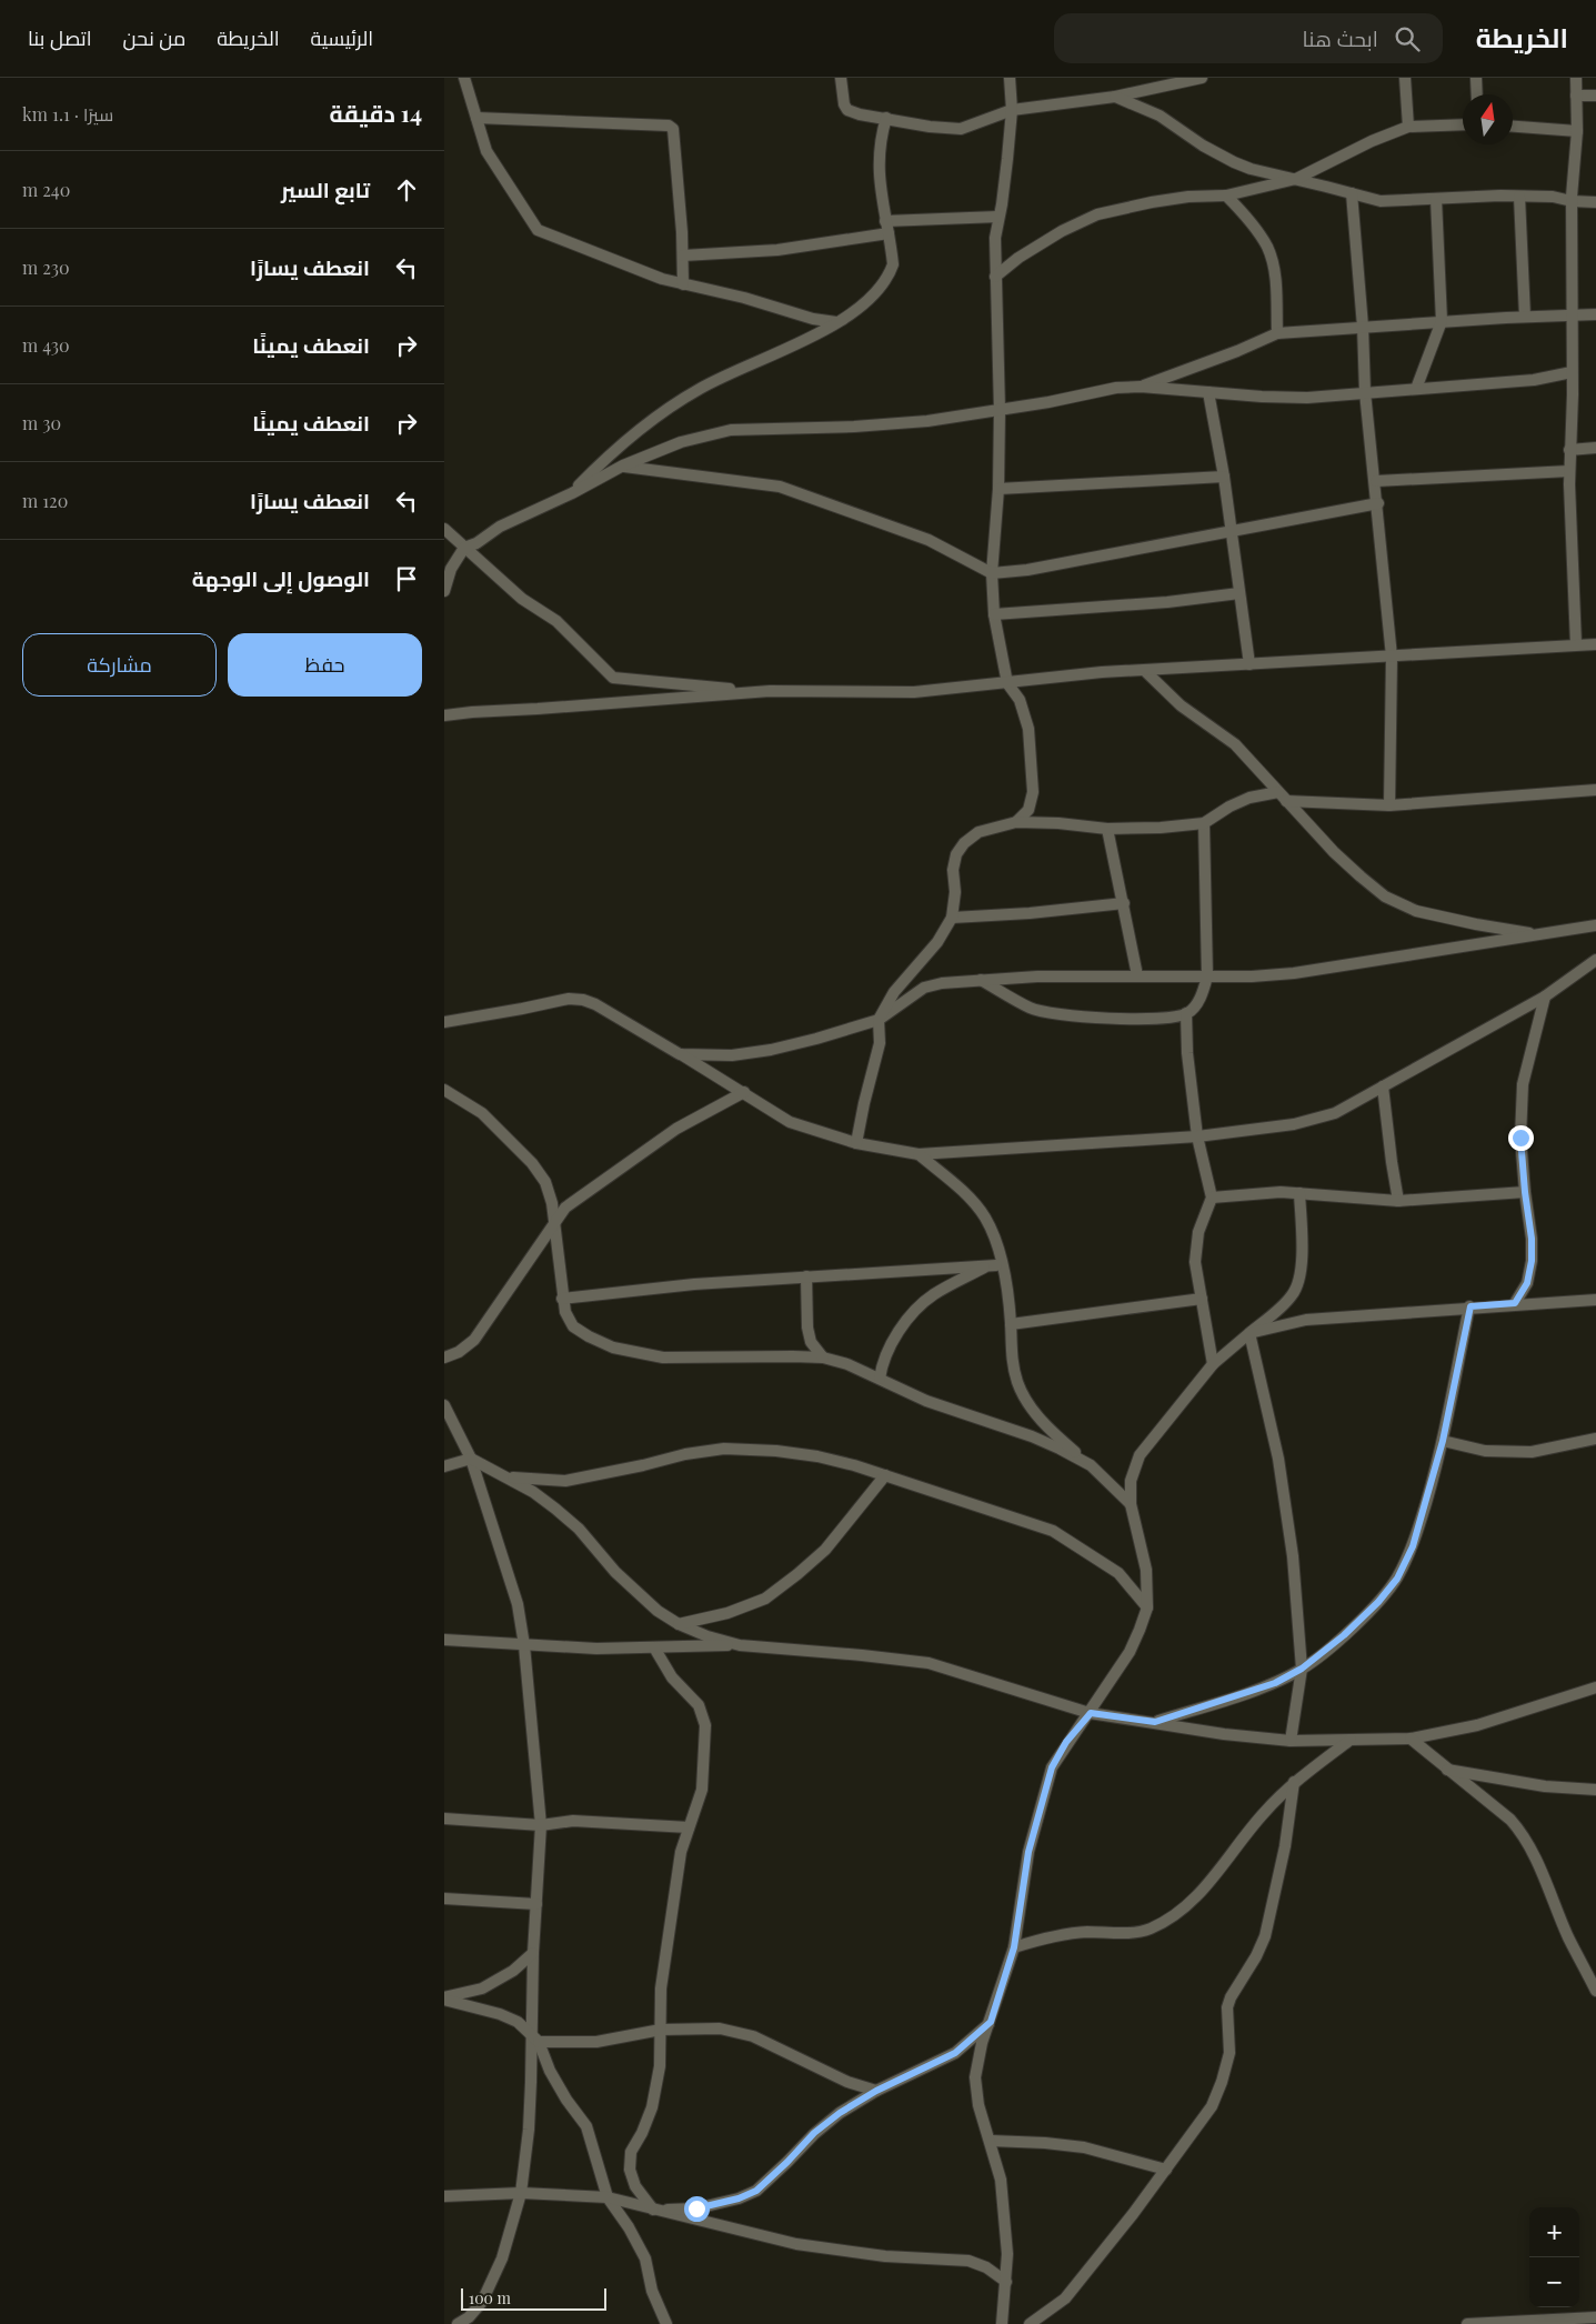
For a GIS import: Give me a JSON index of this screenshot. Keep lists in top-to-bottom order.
{
  "scale_bar": "100 m",
  "north": "top",
  "page": {
    "header": "الخريطة",
    "search": "ابحث هنا",
    "nav": [
      "الرئيسية",
      "الخريطة",
      "من نحن",
      "اتصل بنا"
    ],
    "heading": ["14 دقيقة", "سيرًا · 1.1 km"],
    "list": [
      ["تابع السير", "240 m"],
      ["انعطف يسارًا", "230 m"],
      ["انعطف يمينًا", "430 m"],
      ["انعطف يمينًا", "30 m"],
      ["انعطف يسارًا", "120 m"],
      "الوصول إلى الوجهة"
    ],
    "buttons": ["حفظ", "مشاركة"],
    "map_buttons": ["+", "−"],
    "scale": "100 m"
  }
}
